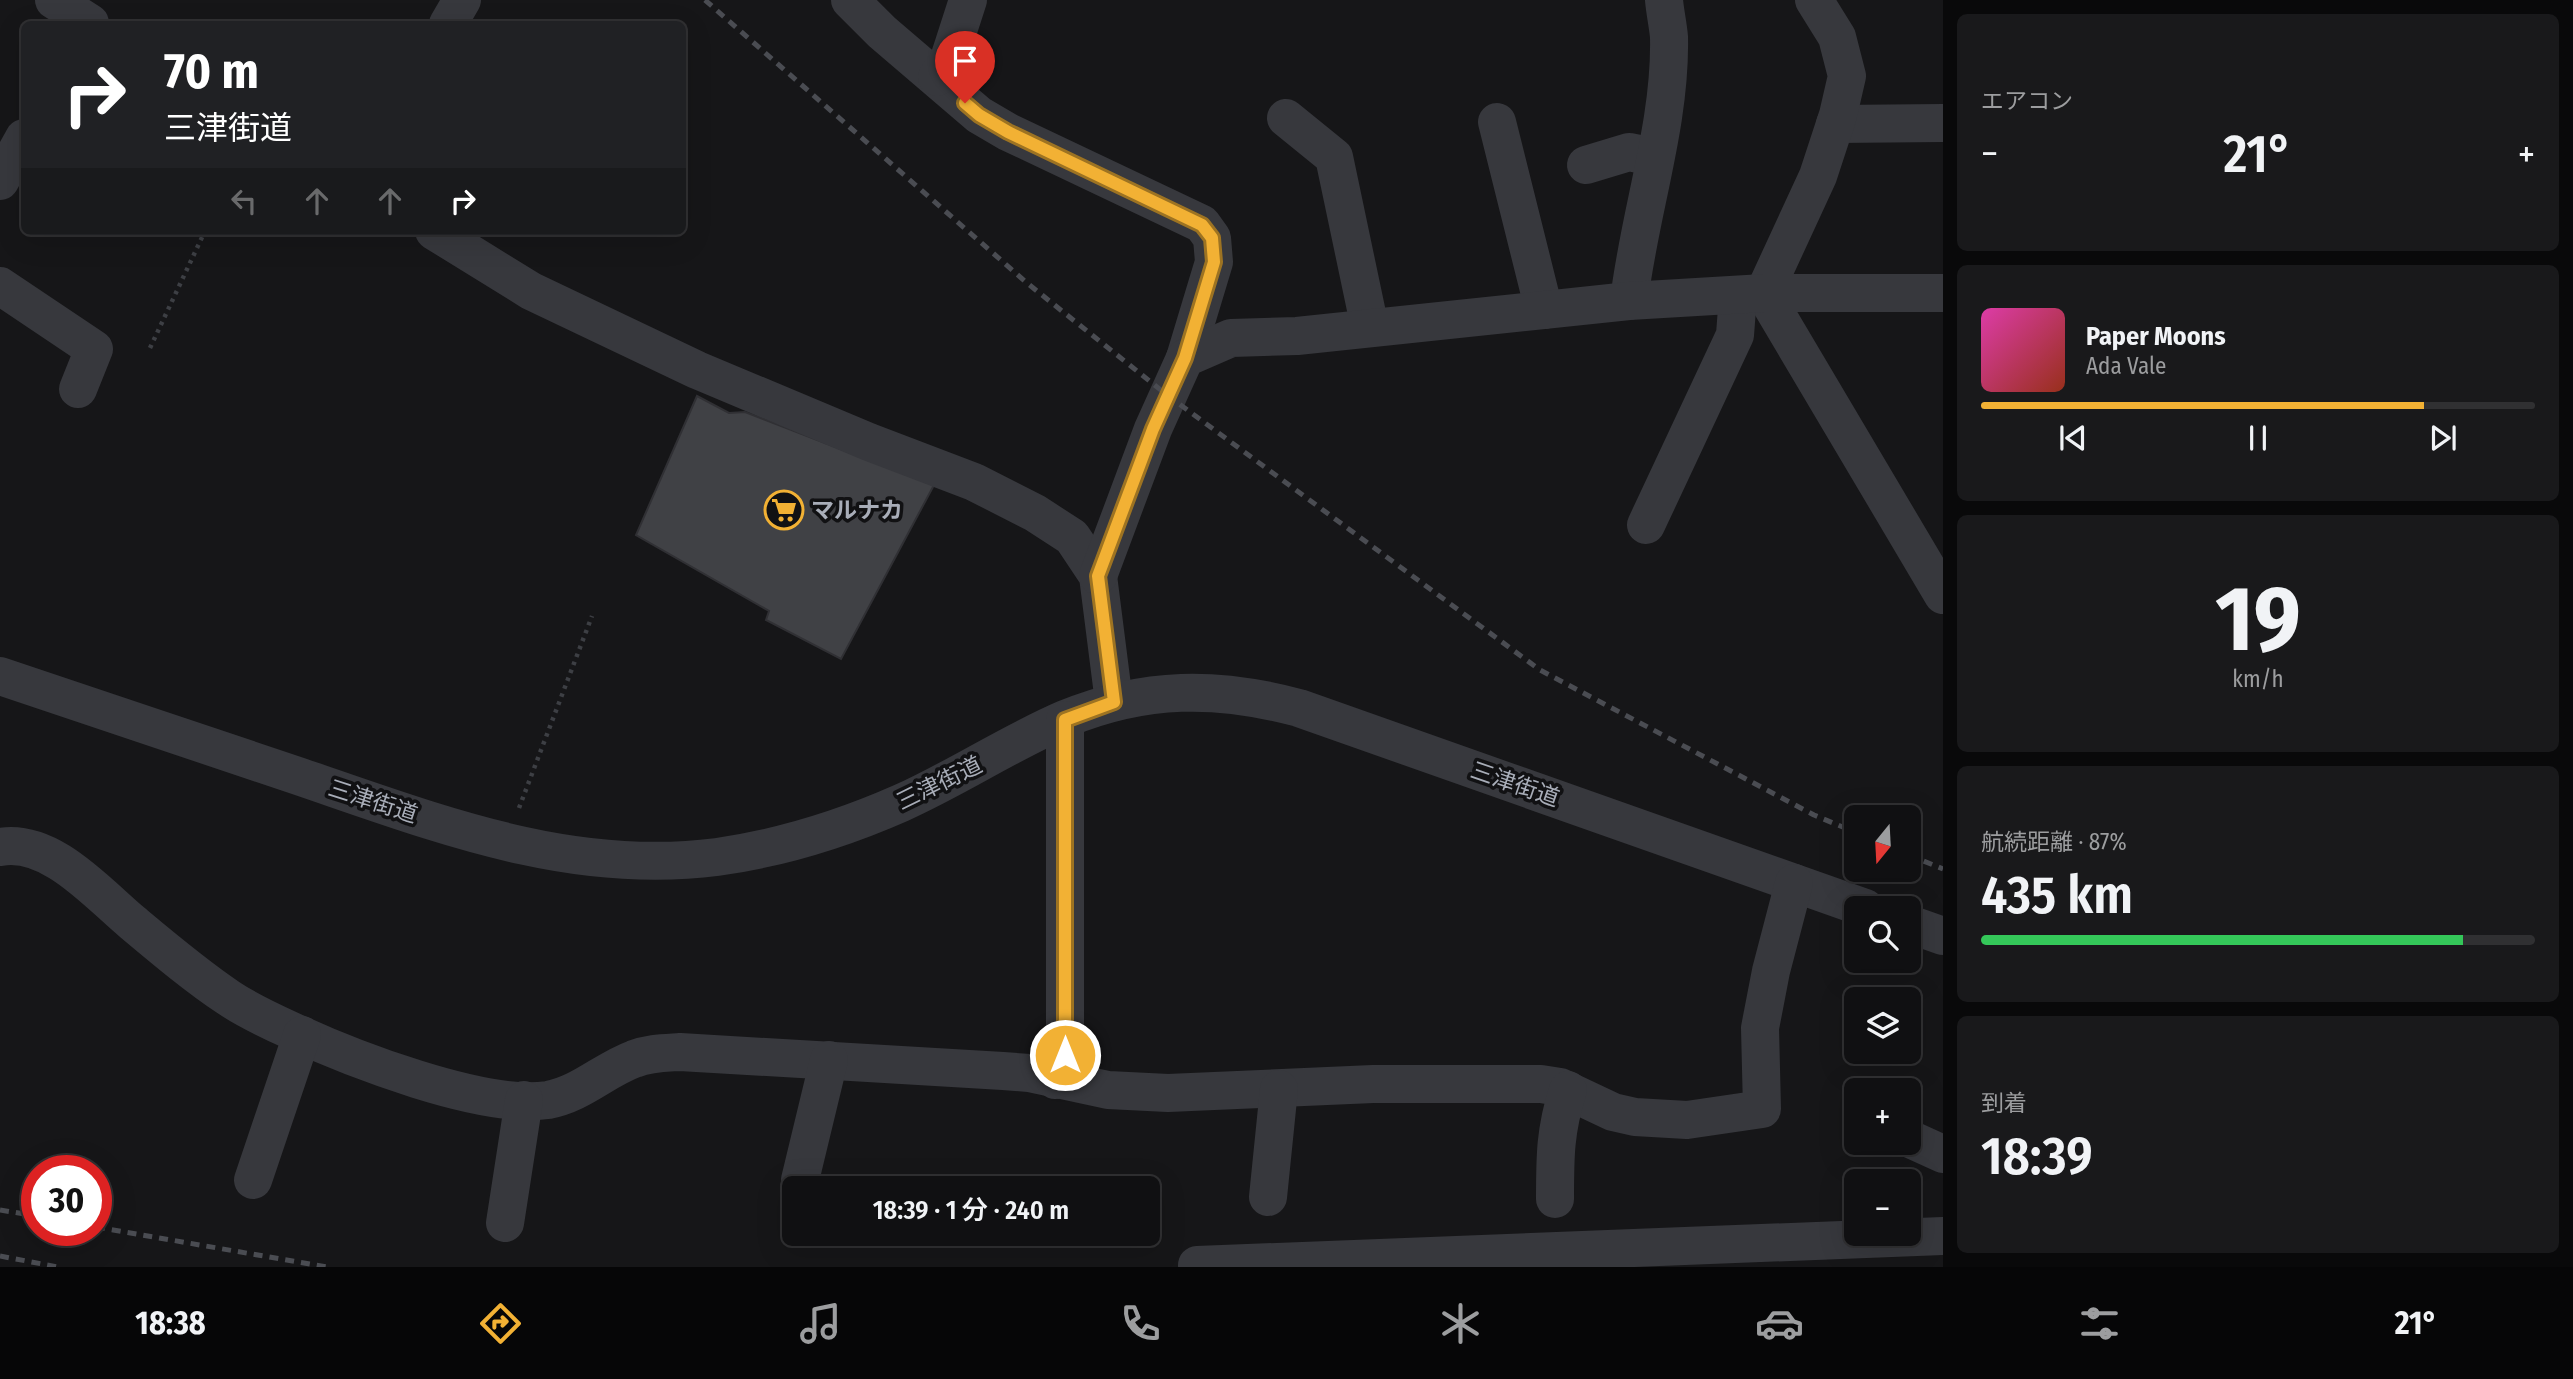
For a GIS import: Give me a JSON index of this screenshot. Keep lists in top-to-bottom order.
{
  "streets": {
    "street": ["三津街道"]
  },
  "places": {
    "supermarket": ["マルナカ"]
  },
  "north": "bottom",
  "page": {
    "tile": [
      "エアコン",
      ["19", "km/h"],
      ["航続距離 · 87%", "435 km"],
      ["到着", "18:39"]
    ],
    "turn": ["70 m", "三津街道"],
    "heat": ["−", "21°", "+"],
    "song": ["Paper Moons", "Ada Vale"],
    "map_buttons": ["+", "−"],
    "limit": "30",
    "trip": "18:39 · 1 分 · 240 m",
    "tabs": ["18:38", "21°"]
  }
}
